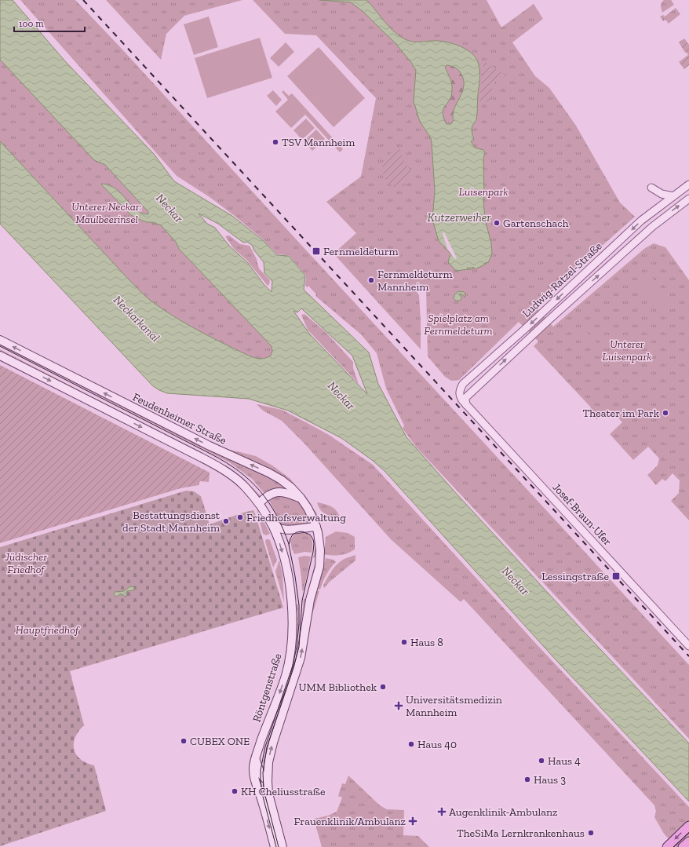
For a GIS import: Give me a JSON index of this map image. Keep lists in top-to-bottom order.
{
  "streets": {
    "main road": ["Feudenheimer Straße", "Röntgenstraße"],
    "street": ["Ludwig-Ratzel-Straße", "Josef-Braun-Ufer"]
  },
  "crossings": [
    ["Ludwig-Ratzel-Straße", "Josef-Braun-Ufer"],
    ["Feudenheimer Straße", "Röntgenstraße"]
  ],
  "one_way": ["Feudenheimer Straße"],
  "water": ["Neckar", "Kutzerweiher", "Neckarkanal"],
  "parks": [
    "Luisenpark",
    "Unterer Neckar: Maulbeerinsel",
    "Spielplatz am Fernmeldeturm",
    "Unterer Luisenpark",
    "Jüdischer Friedhof",
    "Hauptfriedhof"
  ],
  "places": {
    "other": [
      "TSV Mannheim",
      "Gartenschach",
      "Fernmeldeturm Mannheim",
      "Theater im Park",
      "Friedhofsverwaltung",
      "Bestattungsdienst der Stadt Mannheim",
      "Haus 8",
      "UMM Bibliothek",
      "CUBEX ONE",
      "Haus 40",
      "Haus 4",
      "Haus 3",
      "KH Cheliusstraße",
      "TheSiMa Lernkrankenhaus"
    ],
    "transit": ["Fernmeldeturm", "Lessingstraße"],
    "health": ["Universitätsmedizin Mannheim", "Augenklinik-Ambulanz", "Frauenklinik/Ambulanz"]
  },
  "scale_bar": "100 m"
}
